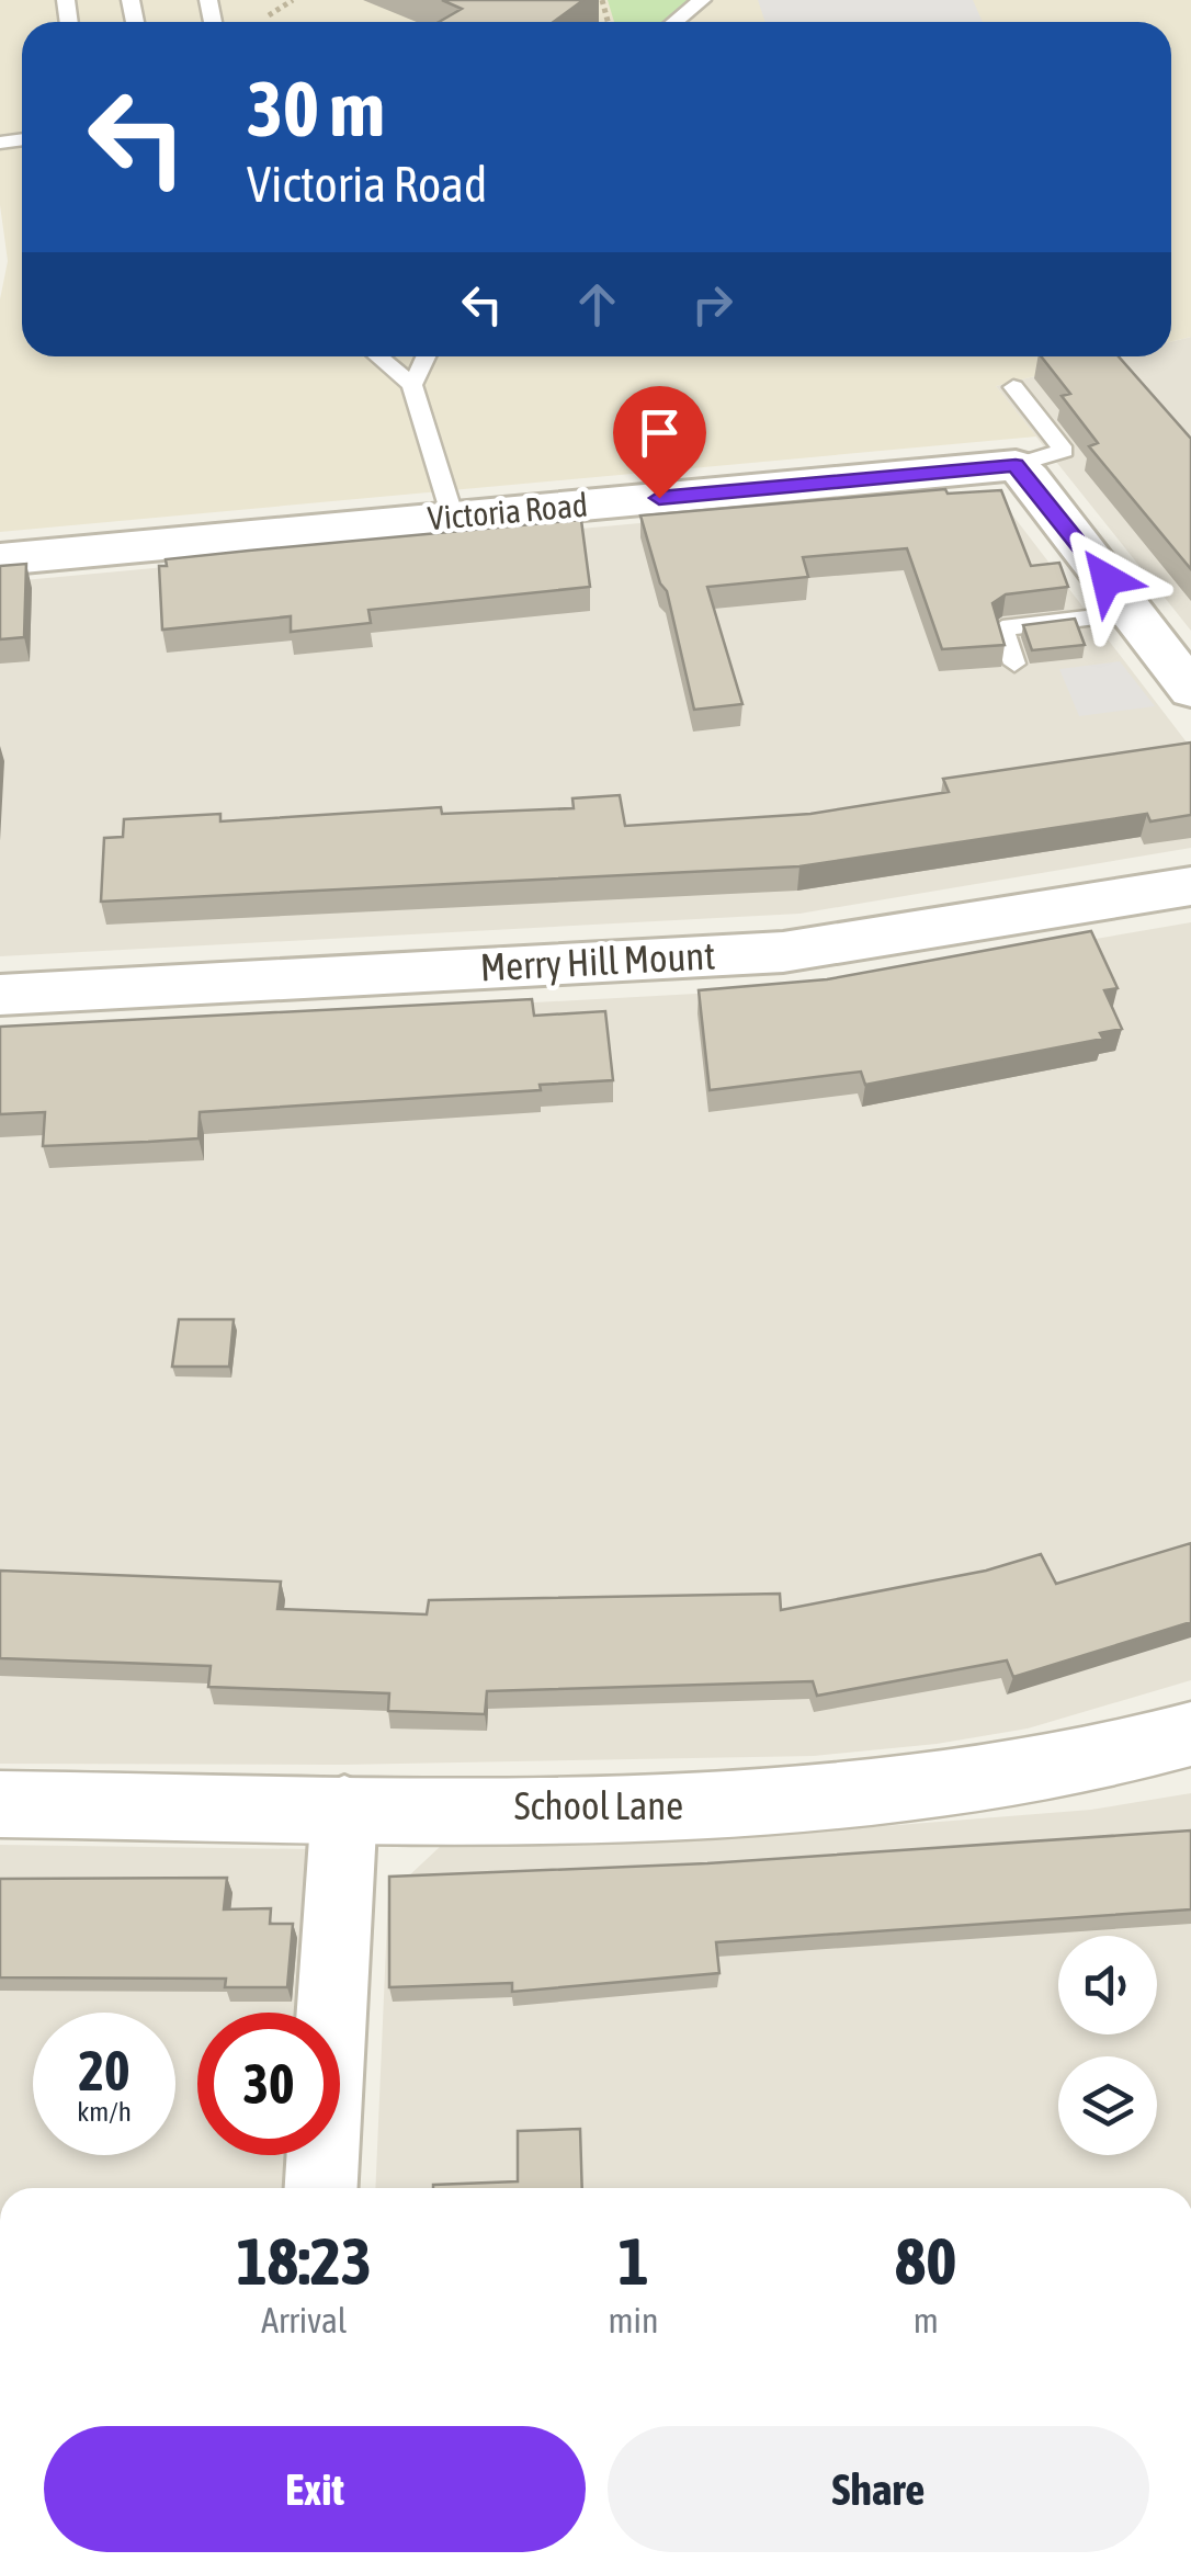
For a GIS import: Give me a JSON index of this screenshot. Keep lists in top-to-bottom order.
{
  "streets": {
    "street": ["Victoria Road", "Merry Hill Mount", "School Lane"]
  },
  "page": {
    "turn": ["30 m", "Victoria Road"],
    "speed": "20 km/h",
    "limit": "30",
    "eta": [
      "18:23",
      "Arrival",
      "1",
      "min",
      "80",
      "m"
    ],
    "buttons": ["Exit", "Share"]
  }
}
